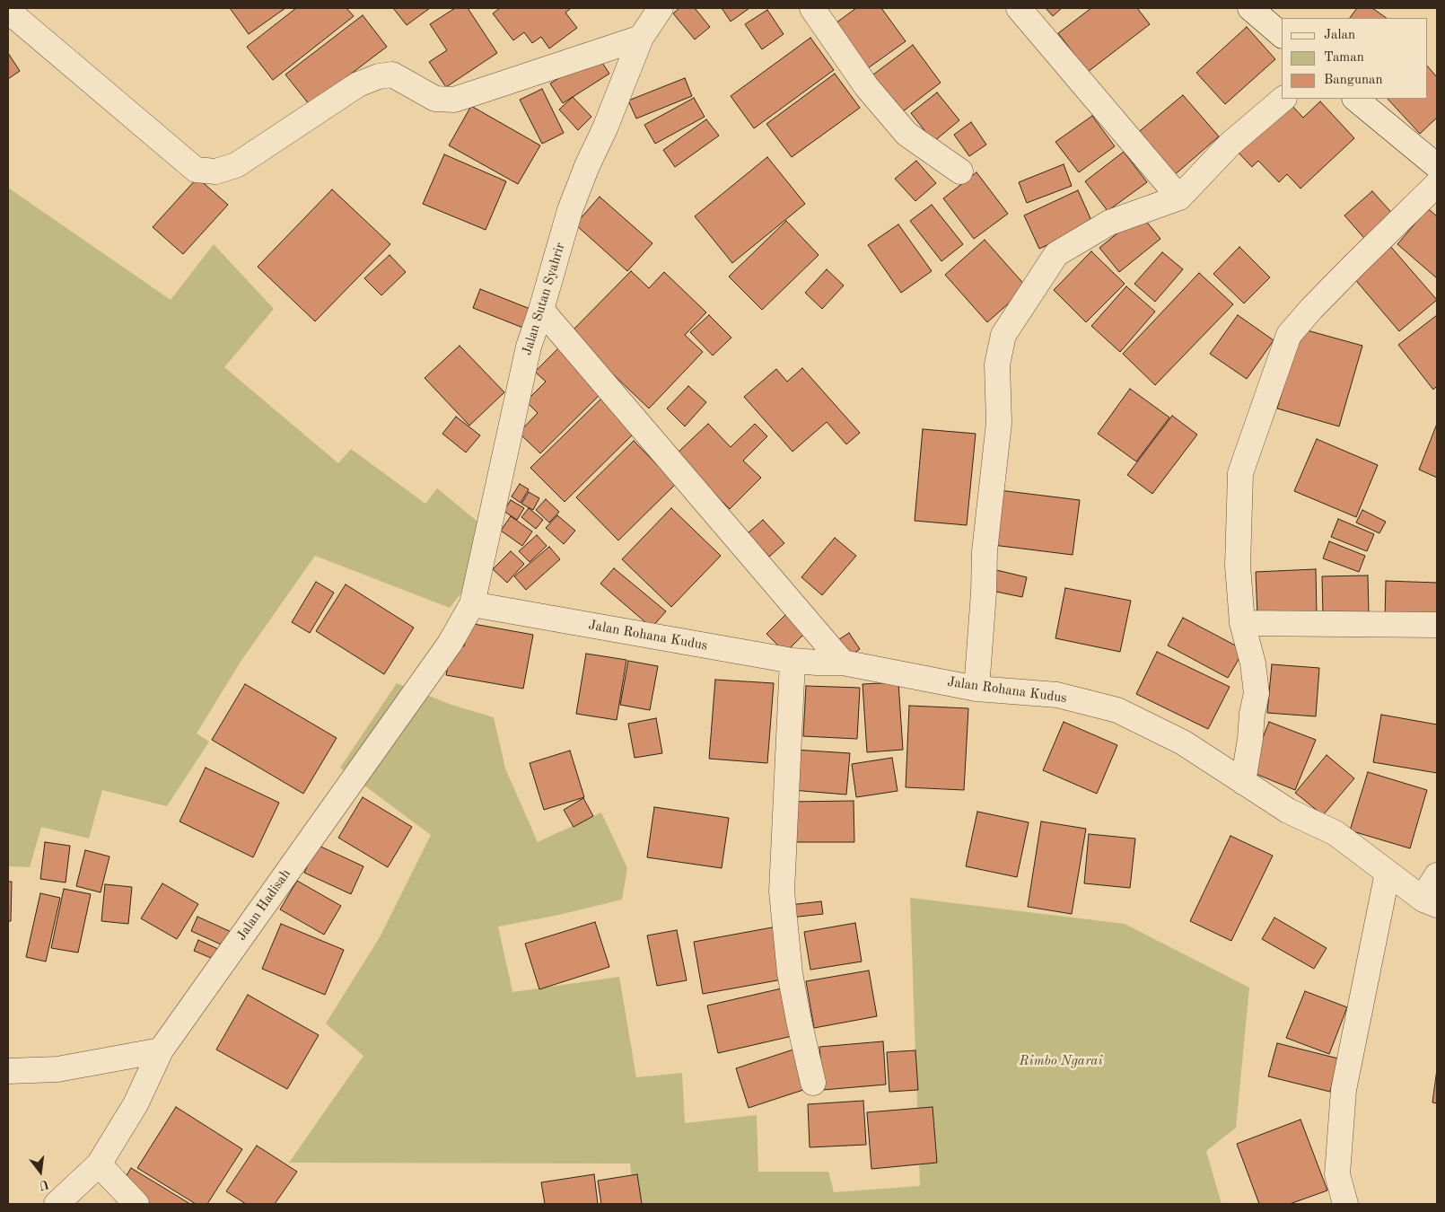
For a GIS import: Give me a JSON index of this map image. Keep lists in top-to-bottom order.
{
  "streets": {
    "street": ["Jalan Sutan Syahrir", "Jalan Rohana Kudus", "Jalan Hadisah"]
  },
  "crossings": [
    ["Jalan Sutan Syahrir", "Jalan Rohana Kudus"],
    ["Jalan Sutan Syahrir", "Jalan Hadisah"],
    ["Jalan Rohana Kudus", "Jalan Hadisah"]
  ],
  "parks": ["Rimbo Ngarai"],
  "legend": ["Jalan", "Taman", "Bangunan"],
  "north": "bottom"
}
